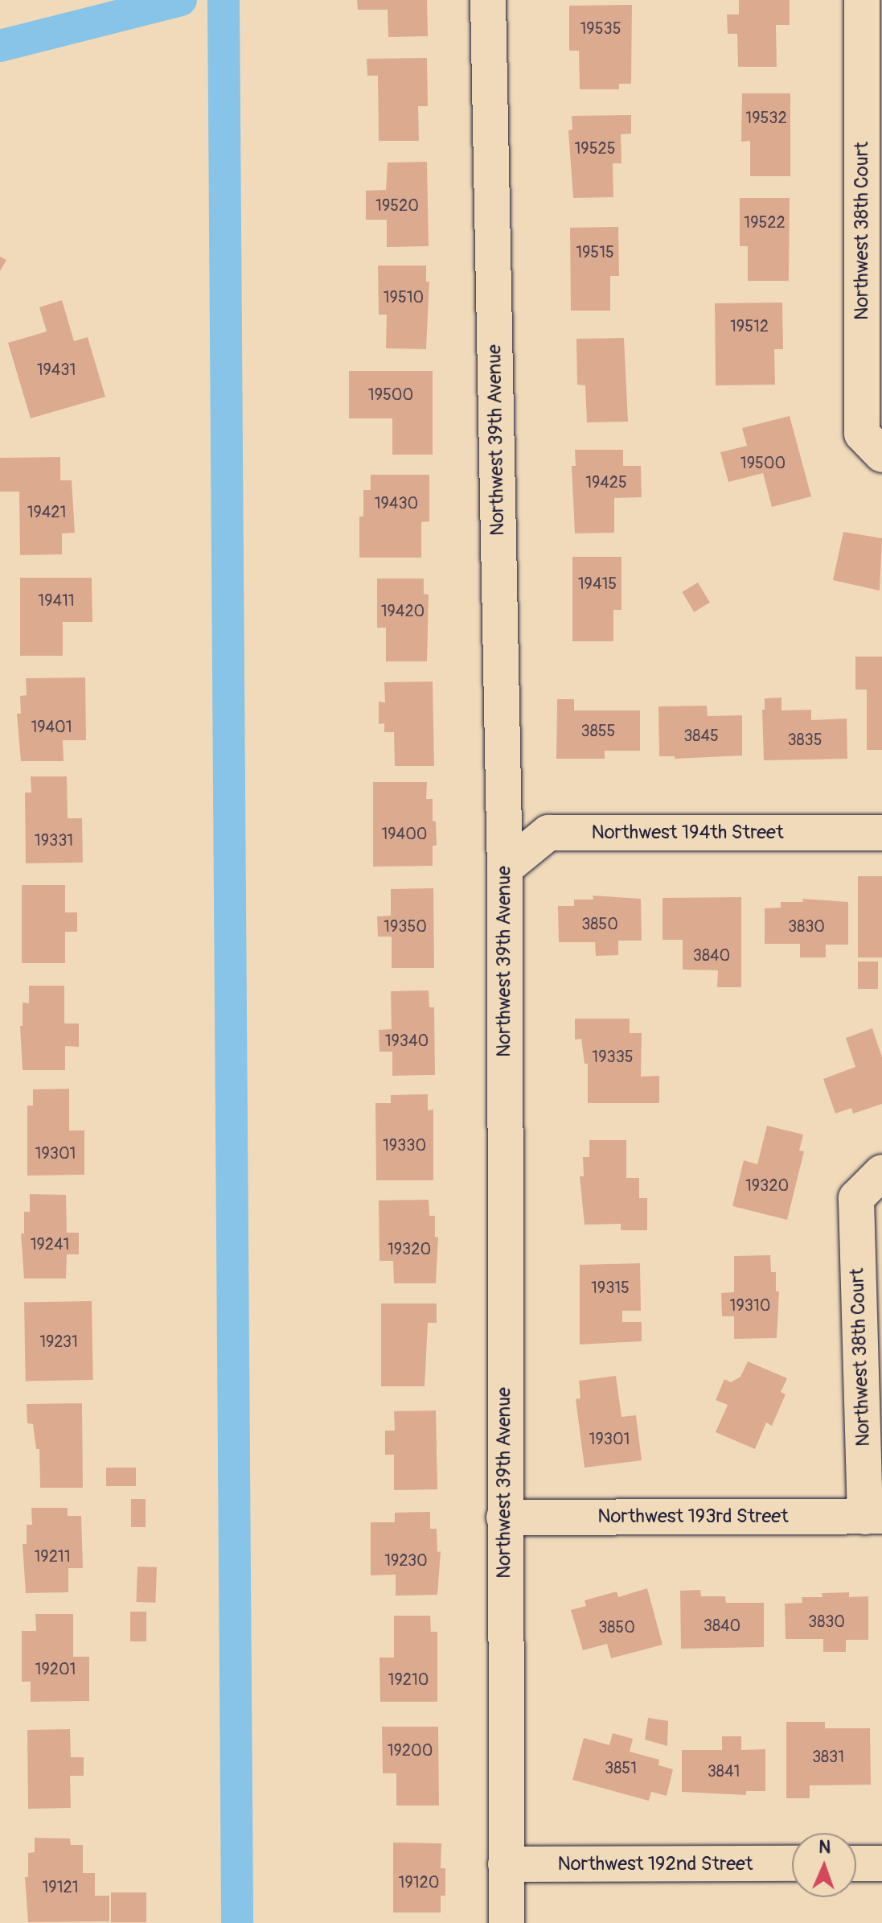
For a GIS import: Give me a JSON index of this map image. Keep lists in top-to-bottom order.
{
  "streets": {
    "street": [
      "Northwest 38th Court",
      "Northwest 39th Avenue",
      "Northwest 194th Street",
      "Northwest 193rd Street",
      "Northwest 192nd Street"
    ]
  },
  "crossings": [
    ["Northwest 38th Court", "Northwest 193rd Street"],
    ["Northwest 39th Avenue", "Northwest 194th Street"],
    ["Northwest 39th Avenue", "Northwest 193rd Street"],
    ["Northwest 39th Avenue", "Northwest 192nd Street"]
  ],
  "house_numbers": [
    "19535",
    "19532",
    "19525",
    "19520",
    "19522",
    "19515",
    "19510",
    "19512",
    "19431",
    "19500",
    "19500",
    "19425",
    "19430",
    "19421",
    "19415",
    "19411",
    "19420",
    "19401",
    "3855",
    "3845",
    "3835",
    "19400",
    "19331",
    "3850",
    "19350",
    "3830",
    "3840",
    "19340",
    "19335",
    "19330",
    "19301",
    "19320",
    "19241",
    "19320",
    "19315",
    "19310",
    "19231",
    "19301",
    "19211",
    "19230",
    "3830",
    "3840",
    "3850",
    "19201",
    "19210",
    "19200",
    "3831",
    "3851",
    "3841",
    "19120",
    "19121"
  ],
  "north": "top"
}
